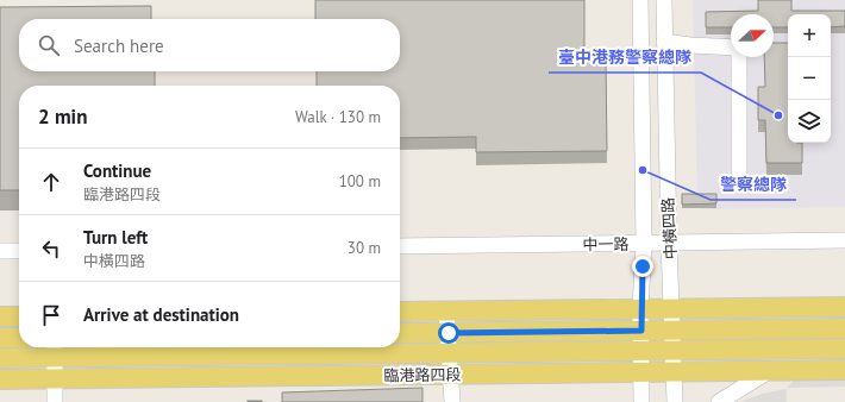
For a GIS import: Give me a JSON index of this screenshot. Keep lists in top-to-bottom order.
{
  "streets": {
    "main road": ["臨港路四段"],
    "street": ["中橫四路", "中一路"]
  },
  "crossings": [
    ["中橫四路", "中一路"],
    ["中橫四路", "臨港路四段"]
  ],
  "places": ["臺中港務警察總隊", "警察總隊"],
  "north": "right",
  "page": {
    "map_buttons": ["+", "−"],
    "search": "Search here",
    "heading": ["2 min", "Walk · 130 m"],
    "list": [
      ["Continue", "臨港路四段", "100 m"],
      ["Turn left", "中橫四路", "30 m"],
      "Arrive at destination"
    ]
  }
}
